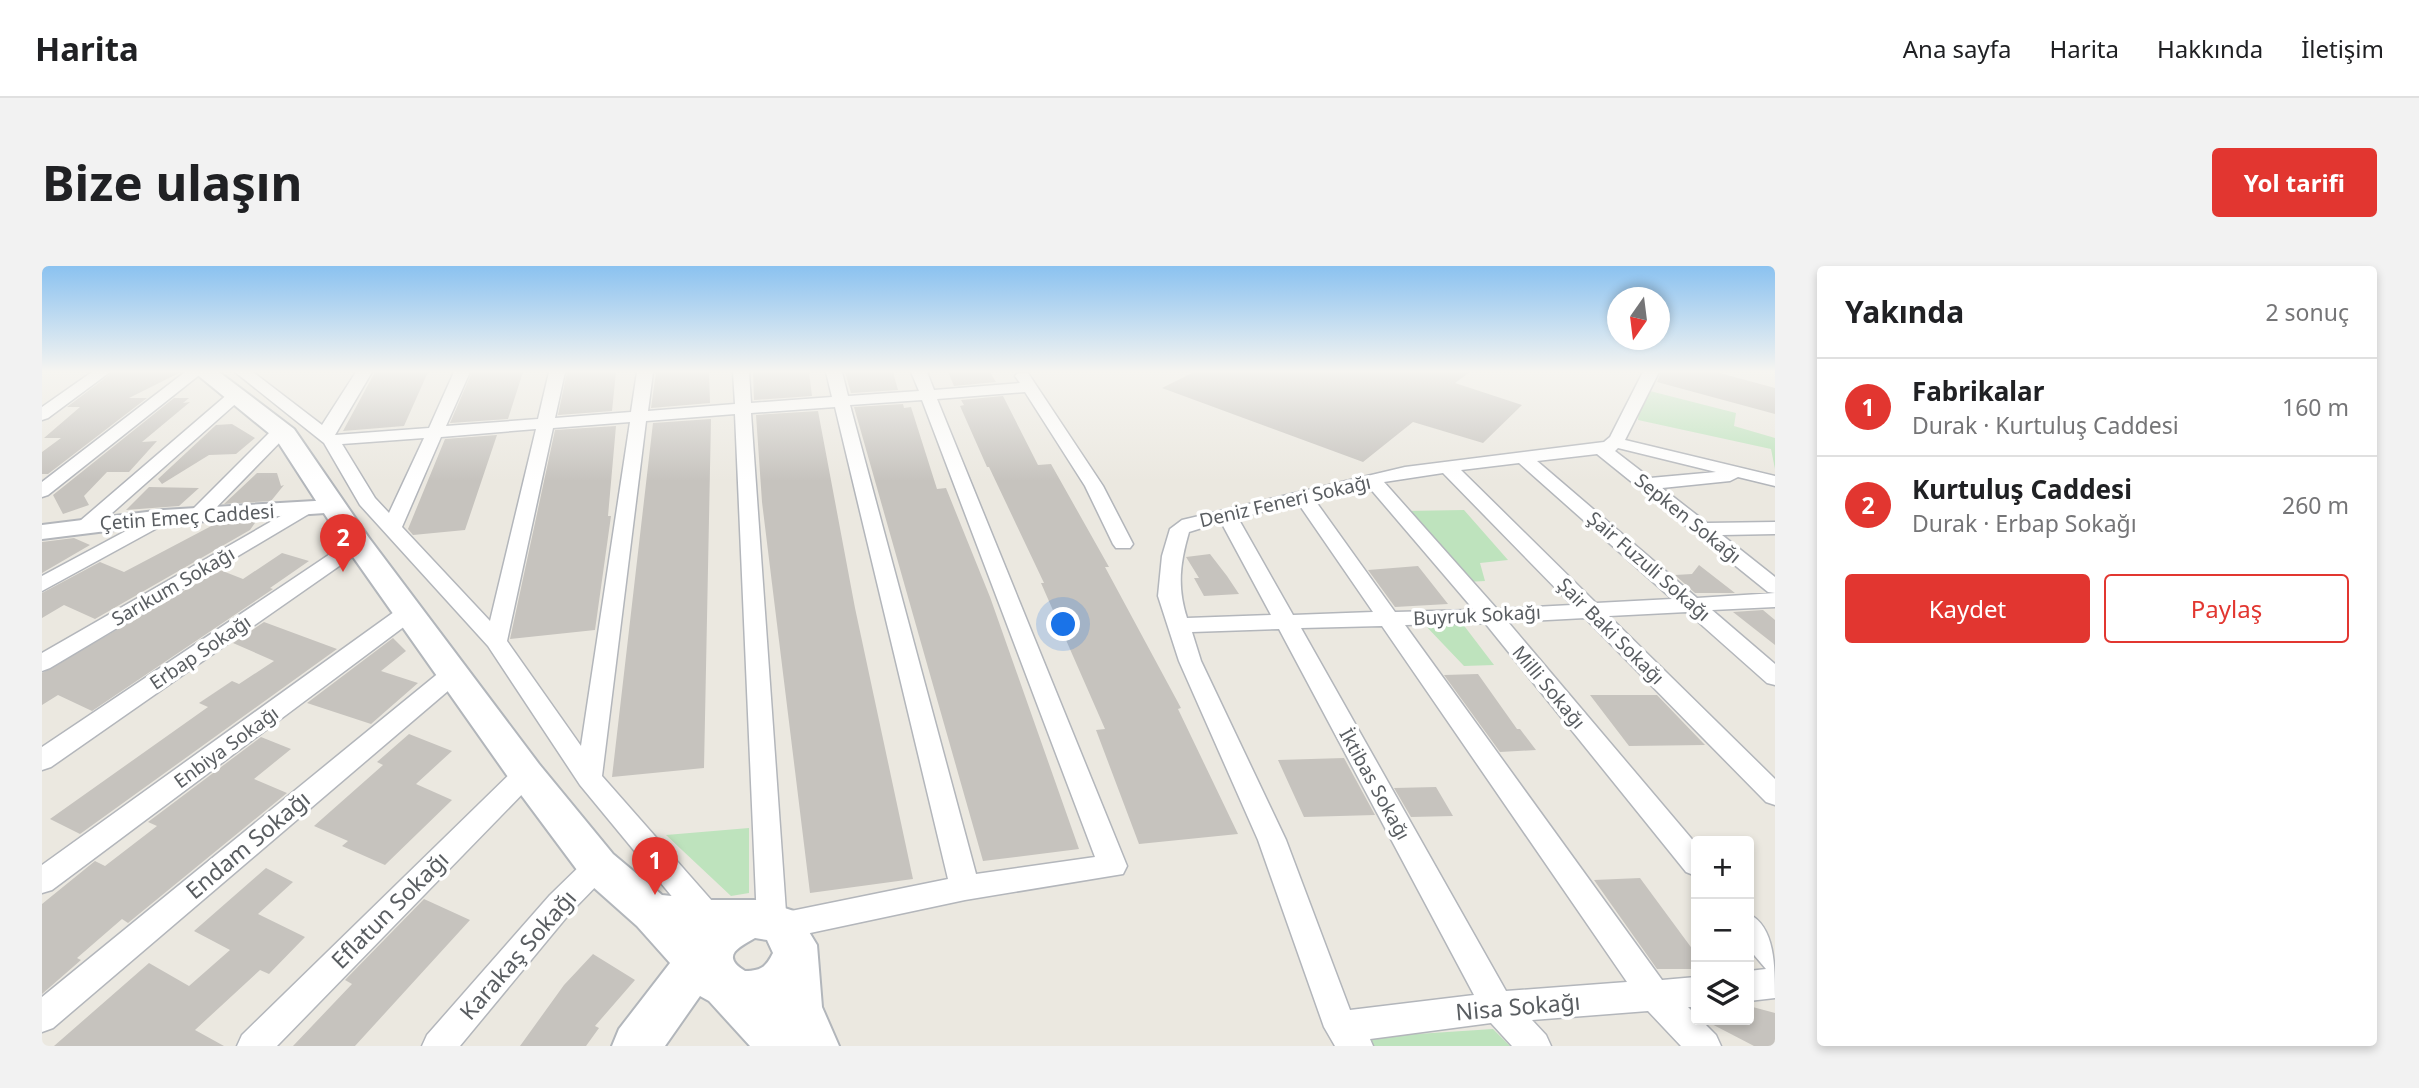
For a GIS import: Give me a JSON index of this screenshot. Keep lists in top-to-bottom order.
{
  "streets": {
    "street": [
      "Deniz Feneri Sokağı",
      "Çetin Emeç Caddesi",
      "Sepken Sokağı",
      "Şair Fuzuli Sokağı",
      "Sarıkum Sokağı",
      "Buyruk Sokağı",
      "Şair Baki Sokağı",
      "Erbap Sokağı",
      "Milli Sokağı",
      "Enbiya Sokağı",
      "İktibas Sokağı",
      "Endam Sokağı",
      "Eflatun Sokağı",
      "Karakaş Sokağı",
      "Nisa Sokağı"
    ]
  },
  "crossings": [
    ["Deniz Feneri Sokağı", "Sepken Sokağı"],
    ["Deniz Feneri Sokağı", "Şair Fuzuli Sokağı"],
    ["Deniz Feneri Sokağı", "Buyruk Sokağı"],
    ["Deniz Feneri Sokağı", "Şair Baki Sokağı"],
    ["Deniz Feneri Sokağı", "Milli Sokağı"],
    ["Deniz Feneri Sokağı", "İktibas Sokağı"],
    ["Deniz Feneri Sokağı", "Nisa Sokağı"],
    ["Çetin Emeç Caddesi", "Sarıkum Sokağı"],
    ["Şair Fuzuli Sokağı", "Buyruk Sokağı"],
    ["Buyruk Sokağı", "Şair Baki Sokağı"],
    ["Buyruk Sokağı", "Milli Sokağı"],
    ["Buyruk Sokağı", "İktibas Sokağı"],
    ["İktibas Sokağı", "Nisa Sokağı"]
  ],
  "north": "bottom",
  "page": {
    "header": "Harita",
    "nav": [
      "Ana sayfa",
      "Harita",
      "Hakkında",
      "İletişim"
    ],
    "buttons": [
      "Yol tarifi",
      ["Kaydet", "Paylaş"]
    ],
    "title": "Bize ulaşın",
    "heading": ["Yakında", "2 sonuç"],
    "list": [
      {
        "mark": "1",
        "name": "Fabrikalar",
        "note": "Durak · Kurtuluş Caddesi",
        "value": "160 m"
      },
      {
        "mark": "2",
        "name": "Kurtuluş Caddesi",
        "note": "Durak · Erbap Sokağı",
        "value": "260 m"
      }
    ],
    "pins": ["2", "1"],
    "map_buttons": ["+", "−"]
  }
}
